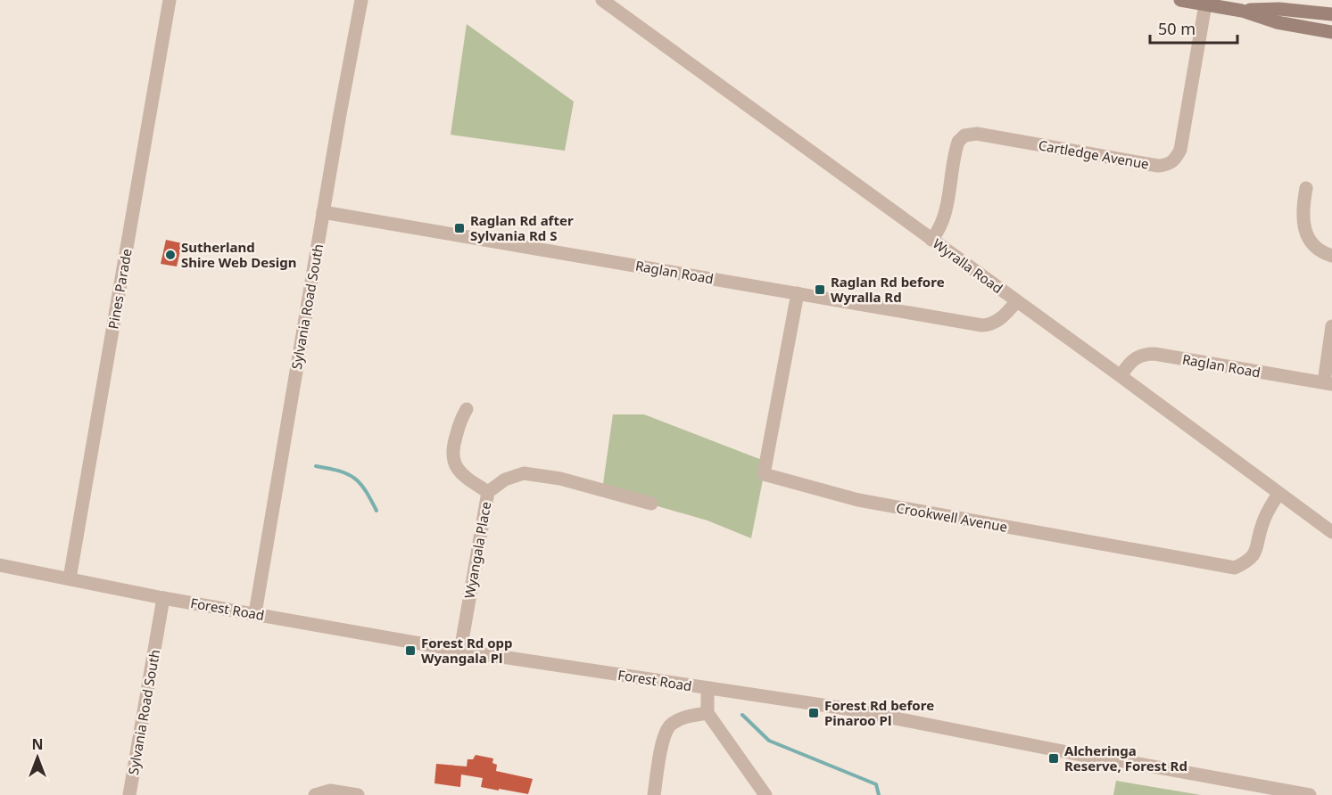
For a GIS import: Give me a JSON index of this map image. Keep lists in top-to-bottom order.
{
  "streets": {
    "street": [
      "Cartledge Avenue",
      "Wyralla Road",
      "Raglan Road",
      "Pines Parade",
      "Sylvania Road South",
      "Crookwell Avenue",
      "Wyangala Place",
      "Forest Road"
    ]
  },
  "crossings": [
    ["Cartledge Avenue", "Wyralla Road"],
    ["Wyralla Road", "Raglan Road"],
    ["Wyralla Road", "Crookwell Avenue"],
    ["Raglan Road", "Sylvania Road South"],
    ["Raglan Road", "Crookwell Avenue"],
    ["Pines Parade", "Forest Road"],
    ["Sylvania Road South", "Forest Road"],
    ["Wyangala Place", "Forest Road"]
  ],
  "places": {
    "transit": [
      "Raglan Rd after Sylvania Rd S",
      "Raglan Rd before Wyralla Rd",
      "Forest Rd opp Wyangala Pl",
      "Forest Rd before Pinaroo Pl",
      "Alcheringa Reserve, Forest Rd"
    ],
    "other": ["Sutherland Shire Web Design"]
  },
  "scale_bar": "50 m",
  "north": "top"
}
